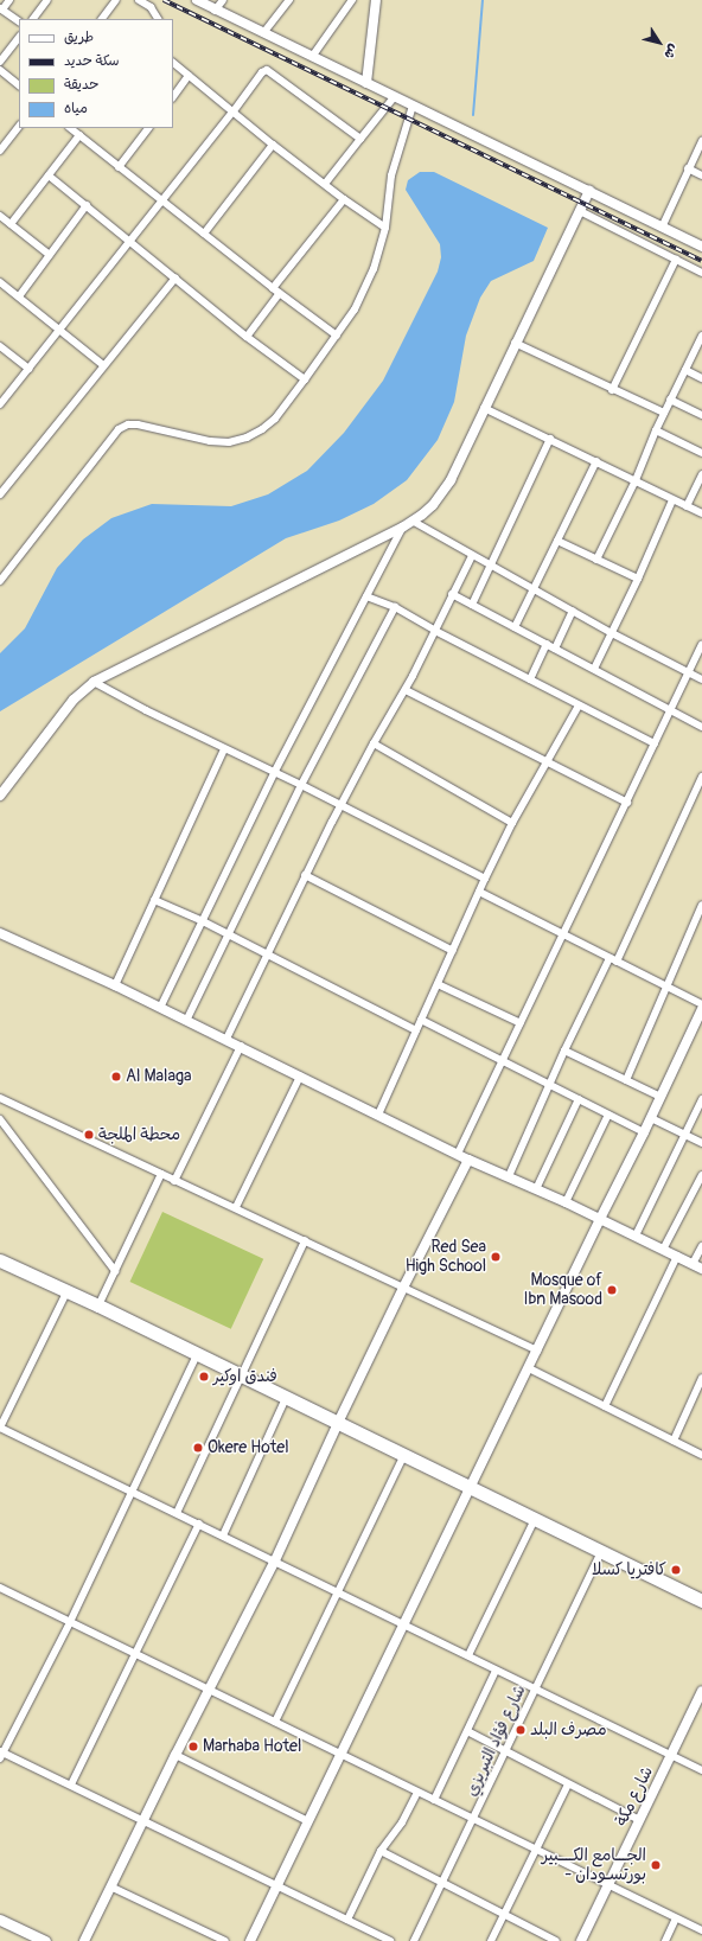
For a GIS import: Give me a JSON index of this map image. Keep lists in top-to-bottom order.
{
  "streets": {
    "street": ["شارع فؤاد التبريزي", "شارع مكة"]
  },
  "places": [
    "Al Malaga",
    "محطة الملجة",
    "Red Sea High School",
    "Mosque of Ibn Masood",
    "فندق اوكير",
    "Okere Hotel",
    "كافتريا كسلا",
    "مصرف البلد",
    "Marhaba Hotel",
    "الجـــامع الكــــبير - بورتسـودان"
  ],
  "legend": [
    "طريق",
    "سكة حديد",
    "حديقة",
    "مياه"
  ],
  "north": "bottom right"
}
